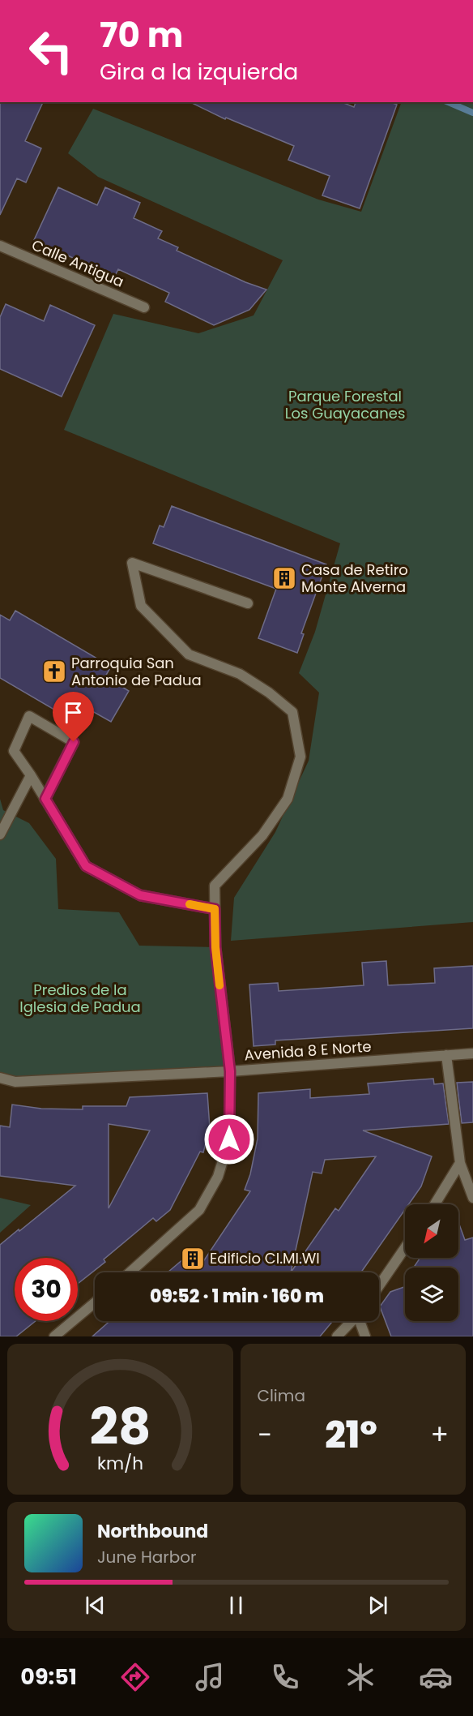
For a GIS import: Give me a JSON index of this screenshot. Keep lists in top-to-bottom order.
{
  "streets": {
    "street": ["Calle Antigua", "Avenida 8 E Norte"]
  },
  "parks": ["Parque Forestal Los Guayacanes", "Predios de la Iglesia de Padua"],
  "places": {
    "building": ["Casa de Retiro Monte Alverna", "Edificio CI.MI.WI"],
    "church": ["Parroquia San Antonio de Padua"]
  },
  "north": "bottom left",
  "page": {
    "turn": ["70 m", "Gira a la izquierda"],
    "limit": "30",
    "trip": "09:52 · 1 min · 160 m",
    "tile": "Clima",
    "heat": ["−", "21°", "+"],
    "song": ["Northbound", "June Harbor"],
    "tabs": "09:51",
    "gauge": ["28", "km/h"]
  }
}
